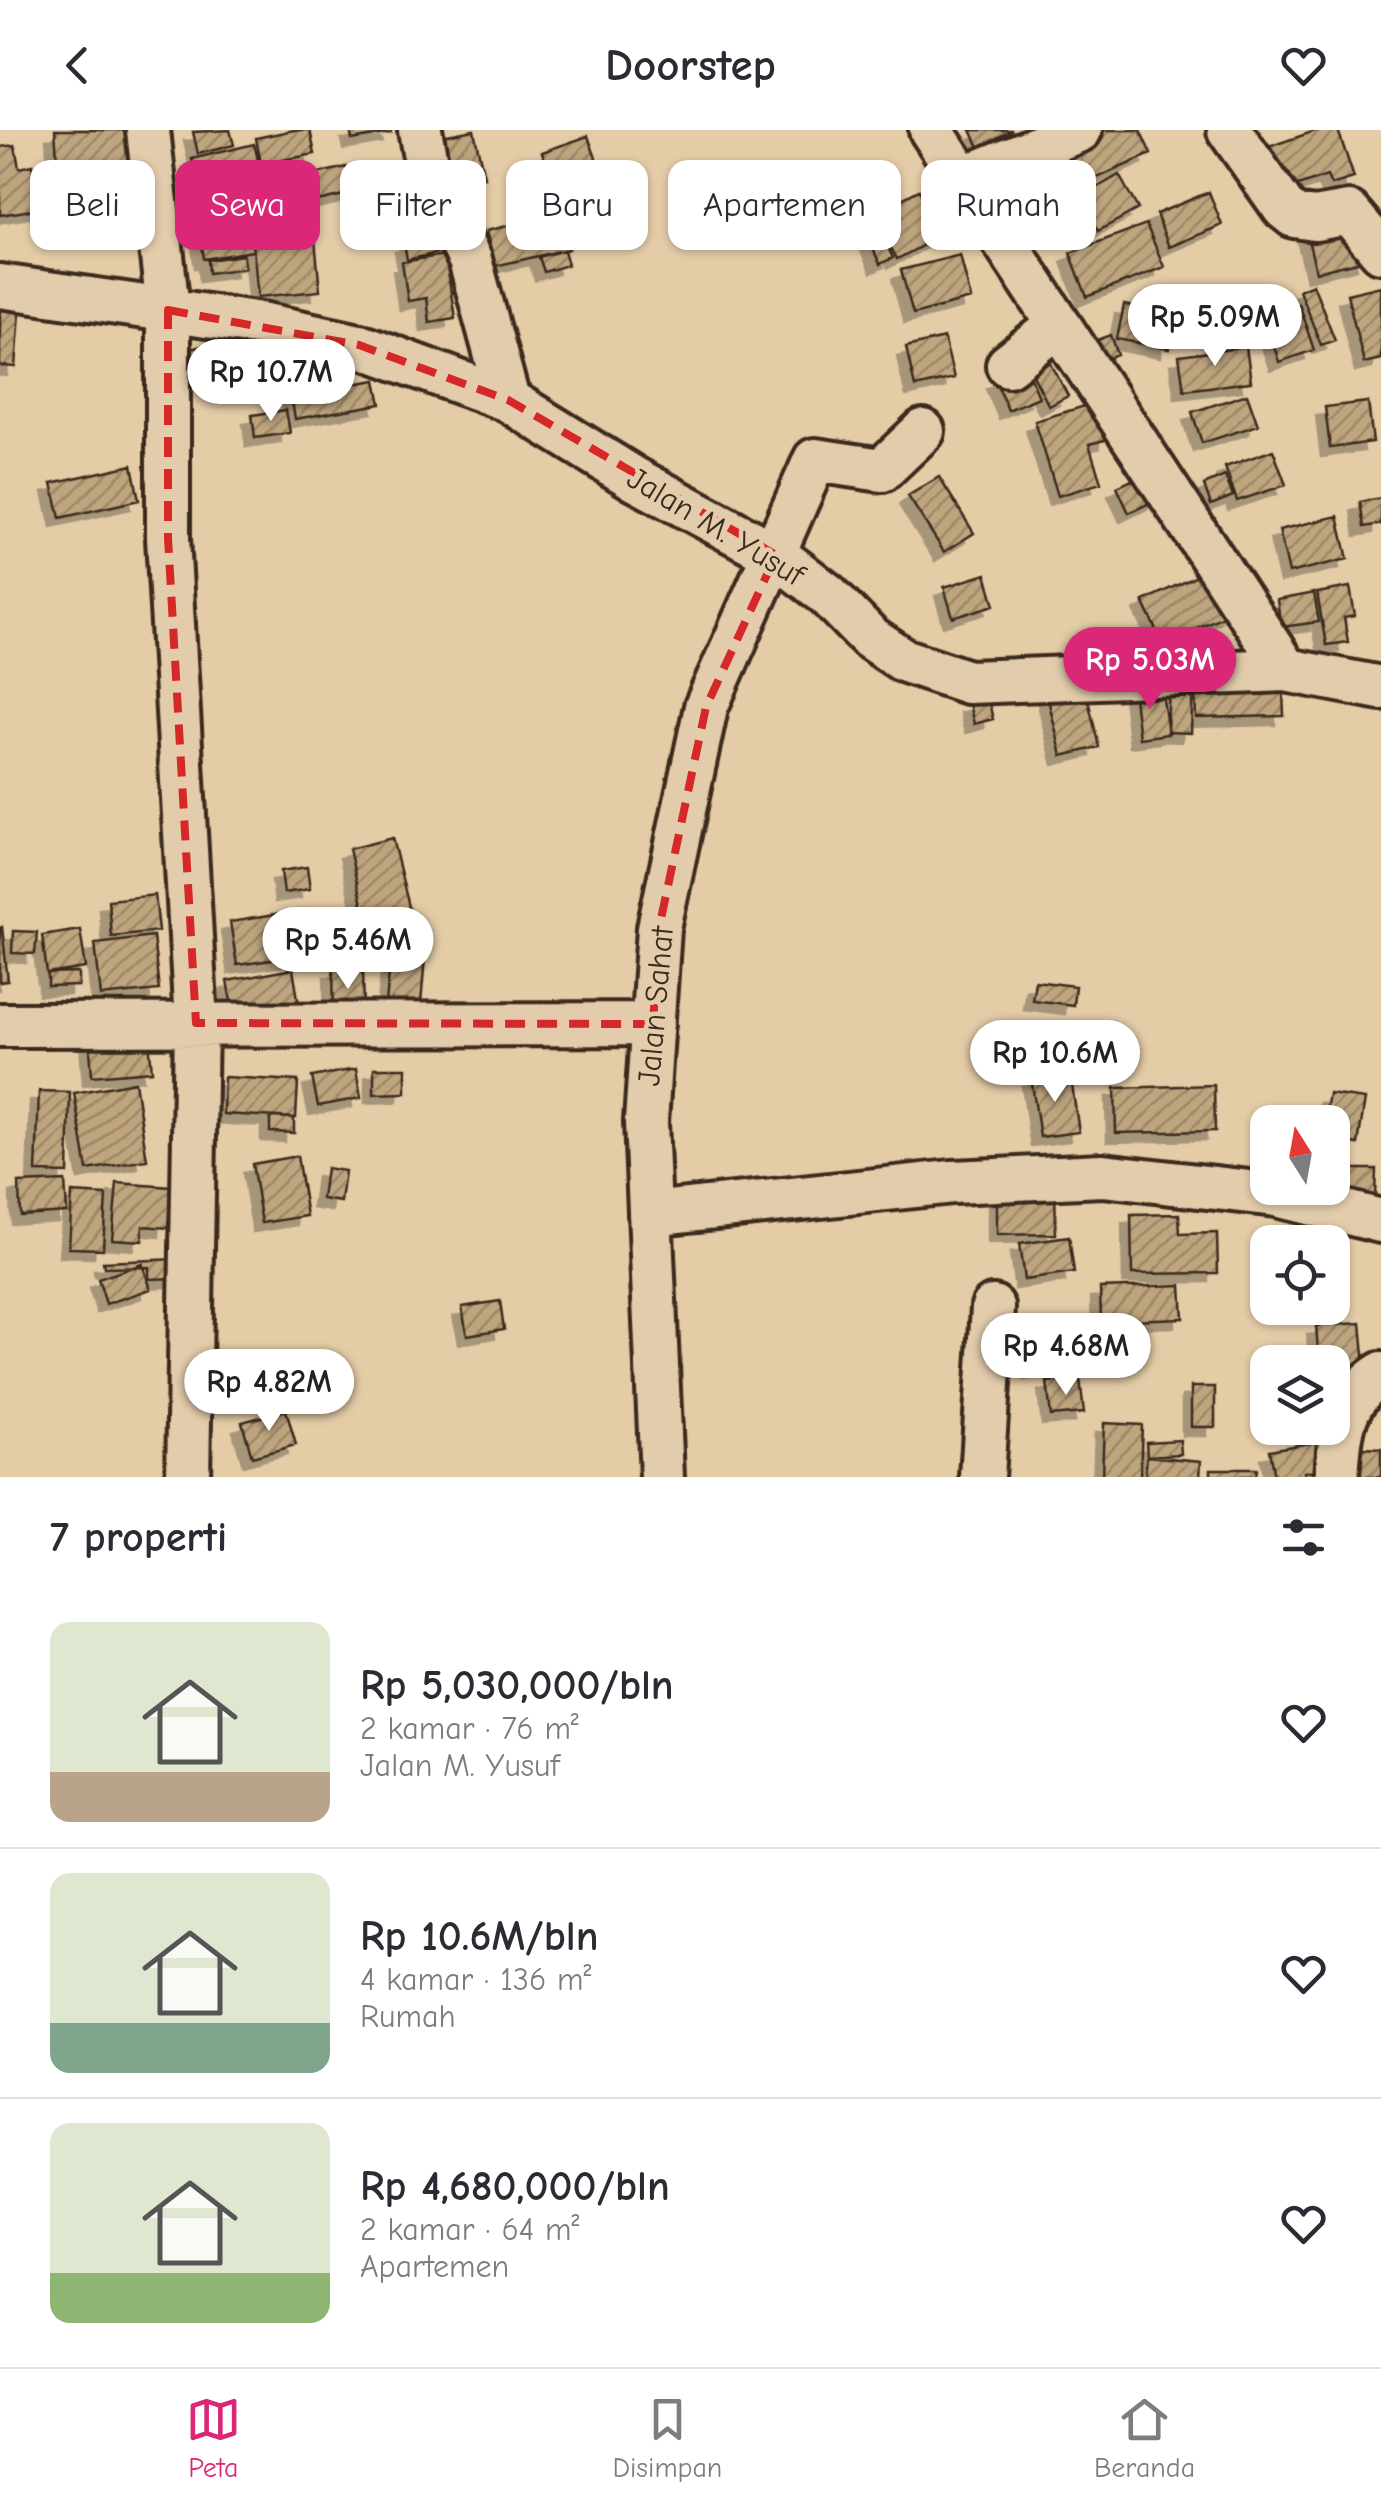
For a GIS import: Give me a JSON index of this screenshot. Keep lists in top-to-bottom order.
{
  "streets": {
    "street": ["Jalan M. Yusuf", "Jalan Sahat"]
  },
  "crossings": [
    ["Jalan M. Yusuf", "Jalan Sahat"]
  ],
  "north": "top",
  "page": {
    "header": "Doorstep",
    "chip": [
      "Beli",
      "Sewa",
      "Filter",
      "Baru",
      "Apartemen",
      "Rumah"
    ],
    "price": [
      "Rp 5.09M",
      "Rp 10.7M",
      "Rp 5.03M",
      "Rp 5.46M",
      "Rp 10.6M",
      "Rp 4.68M",
      "Rp 4.82M"
    ],
    "heading": "7 properti",
    "list": [
      {
        "name": "Rp 5,030,000/bln",
        "note": "2 kamar · 76 m² · Jalan M. Yusuf"
      },
      {
        "name": "Rp 10.6M/bln",
        "note": "4 kamar · 136 m² · Rumah"
      },
      {
        "name": "Rp 4,680,000/bln",
        "note": "2 kamar · 64 m² · Apartemen"
      }
    ],
    "tabs": ["Peta", "Disimpan", "Beranda"]
  }
}
